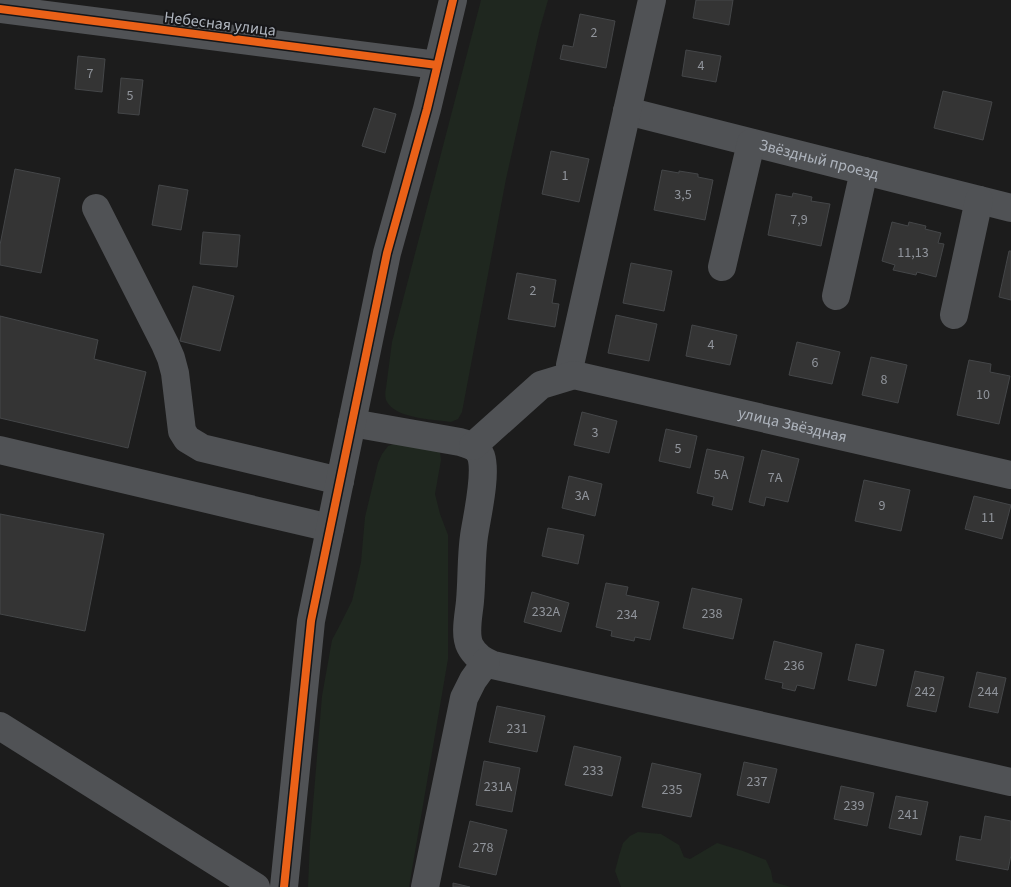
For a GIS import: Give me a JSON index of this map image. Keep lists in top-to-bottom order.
{
  "streets": {
    "street": ["Небесная улица", "Звёздный проезд", "улица Звёздная"]
  },
  "house_numbers": [
    "2",
    "4",
    "7",
    "5",
    "1",
    "3,5",
    "7,9",
    "11,13",
    "2",
    "4",
    "6",
    "8",
    "10",
    "3",
    "5",
    "5А",
    "7А",
    "3А",
    "9",
    "11",
    "232А",
    "238",
    "234",
    "236",
    "242",
    "244",
    "231",
    "233",
    "237",
    "231А",
    "235",
    "239",
    "241",
    "278"
  ]
}
